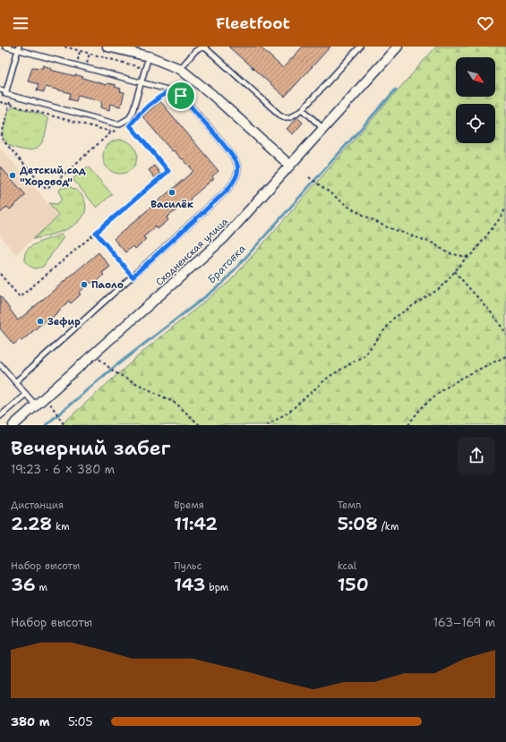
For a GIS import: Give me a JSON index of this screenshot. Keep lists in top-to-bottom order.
{
  "streets": {
    "street": ["Сходненская улица"]
  },
  "water": ["Братовка"],
  "places": [
    "Детский сад \"Хоровод\"",
    "Василёк",
    "Паоло",
    "Зефир"
  ],
  "north": "bottom right",
  "page": {
    "header": "Fleetfoot",
    "heading": ["Вечерний забег", "19:23 · 6 × 380 m"],
    "stats": [
      ["Дистанция", "2.28 km"],
      ["Время", "11:42"],
      ["Темп", "5:08 /km"],
      ["Набор высоты", "36 m"],
      ["Пульс", "143 bpm"],
      ["kcal", "150"]
    ],
    "chart": ["Набор высоты", "163–169 m"],
    "list": [
      {
        "name": "380 m",
        "note": "5:05"
      }
    ]
  }
}
